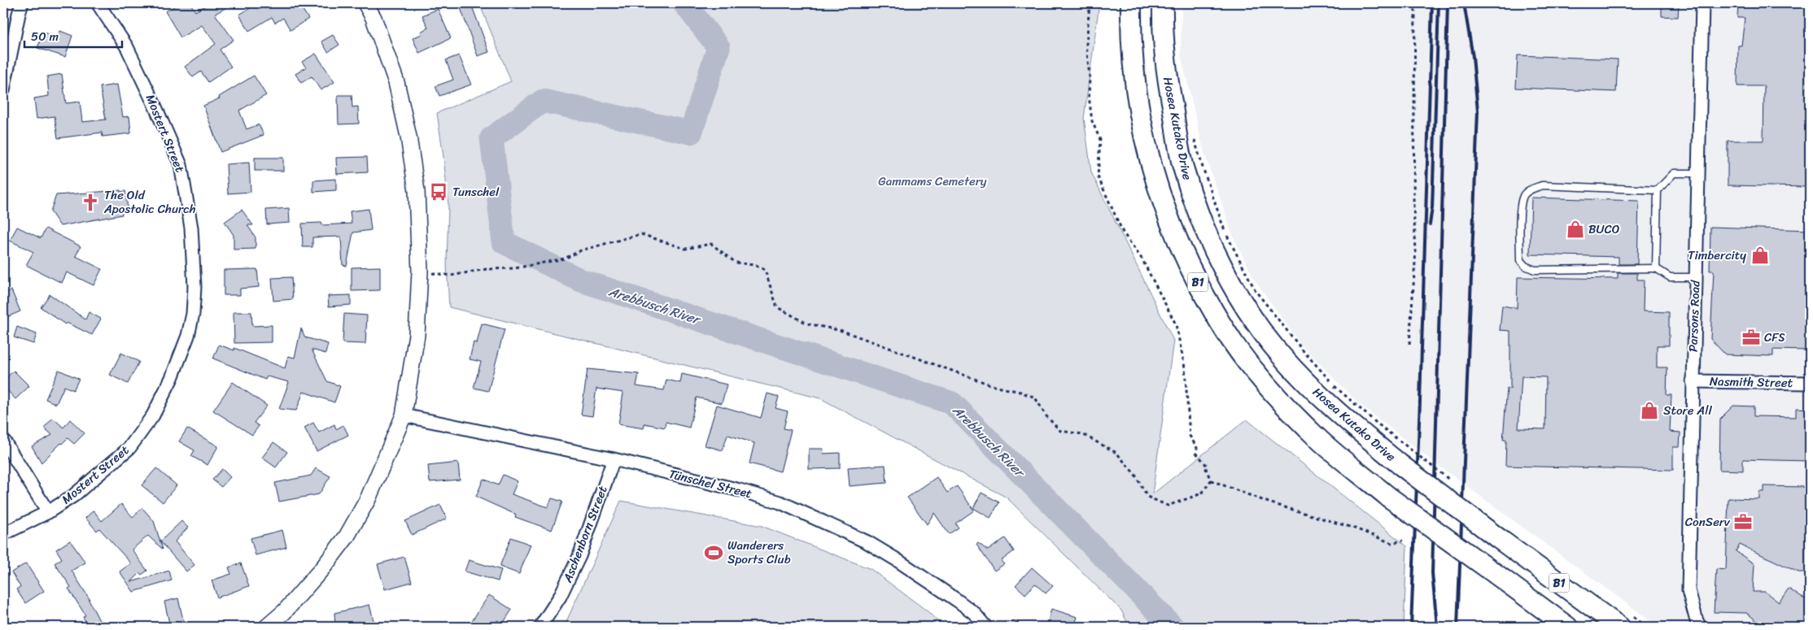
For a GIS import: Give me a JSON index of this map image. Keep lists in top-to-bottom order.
{
  "streets": {
    "main road": ["Hosea Kutako Drive", "B1"],
    "street": [
      "Mostert Street",
      "Parsons Road",
      "Nasmith Street",
      "Tünschel Street",
      "Aschenborn Street"
    ]
  },
  "crossings": [
    ["Parsons Road", "Nasmith Street"],
    ["Tünschel Street", "Aschenborn Street"]
  ],
  "water": ["Arebbusch River"],
  "parks": ["Gammams Cemetery"],
  "places": {
    "bus stop": ["Tunschel"],
    "church": ["The Old Apostolic Church"],
    "shop": ["BUCO", "Timbercity", "Store All"],
    "office": ["CFS", "ConServ"],
    "sports": ["Wanderers Sports Club"]
  },
  "scale_bar": "50 m"
}
